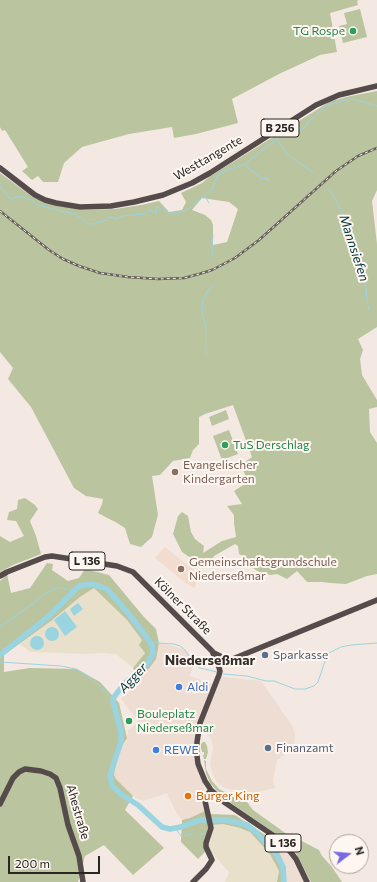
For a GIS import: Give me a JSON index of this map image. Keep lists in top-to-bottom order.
{
  "streets": {
    "main road": [
      "B 256",
      "Westtangente",
      "L 136",
      "Kölner Straße",
      "Ahestraße"
    ]
  },
  "crossings": [
    ["L 136", "Kölner Straße"]
  ],
  "districts": ["Niederseßmar"],
  "water": ["Mannsiefen", "Agger"],
  "places": [
    "TG Rospe",
    "TuS Derschlag",
    "Evangelischer Kindergarten",
    "Gemeinschaftsgrundschule Niederseßmar",
    "Sparkasse",
    "Aldi",
    "Bouleplatz Niederseßmar",
    "Finanzamt",
    "REWE",
    "Burger King"
  ],
  "scale_bar": "200 m",
  "north": "right"
}
